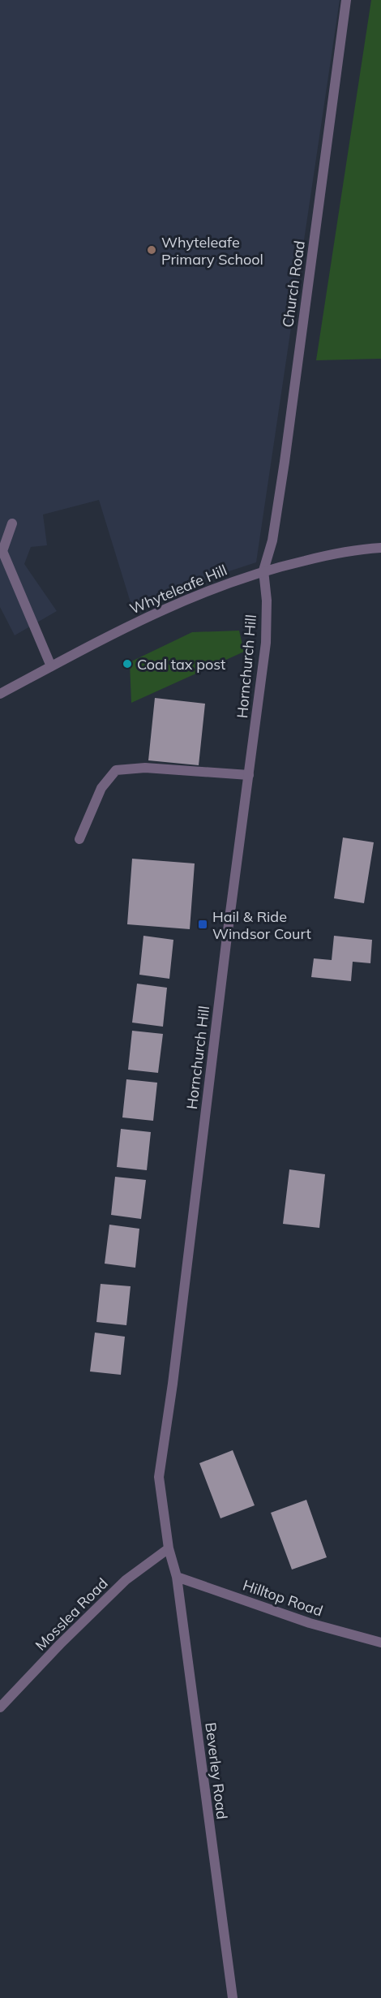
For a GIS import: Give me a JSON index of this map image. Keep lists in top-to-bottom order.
{
  "streets": {
    "street": [
      "Church Road",
      "Whyteleafe Hill",
      "Hornchurch Hill",
      "Hilltop Road",
      "Mosslea Road",
      "Beverley Road"
    ]
  },
  "crossings": [
    ["Church Road", "Whyteleafe Hill"],
    ["Church Road", "Hornchurch Hill"],
    ["Whyteleafe Hill", "Hornchurch Hill"],
    ["Hornchurch Hill", "Mosslea Road"],
    ["Hornchurch Hill", "Beverley Road"],
    ["Hilltop Road", "Beverley Road"],
    ["Mosslea Road", "Beverley Road"]
  ],
  "places": {
    "other": ["Whyteleafe Primary School", "Coal tax post"],
    "transit": ["Hail & Ride Windsor Court"]
  }
}
